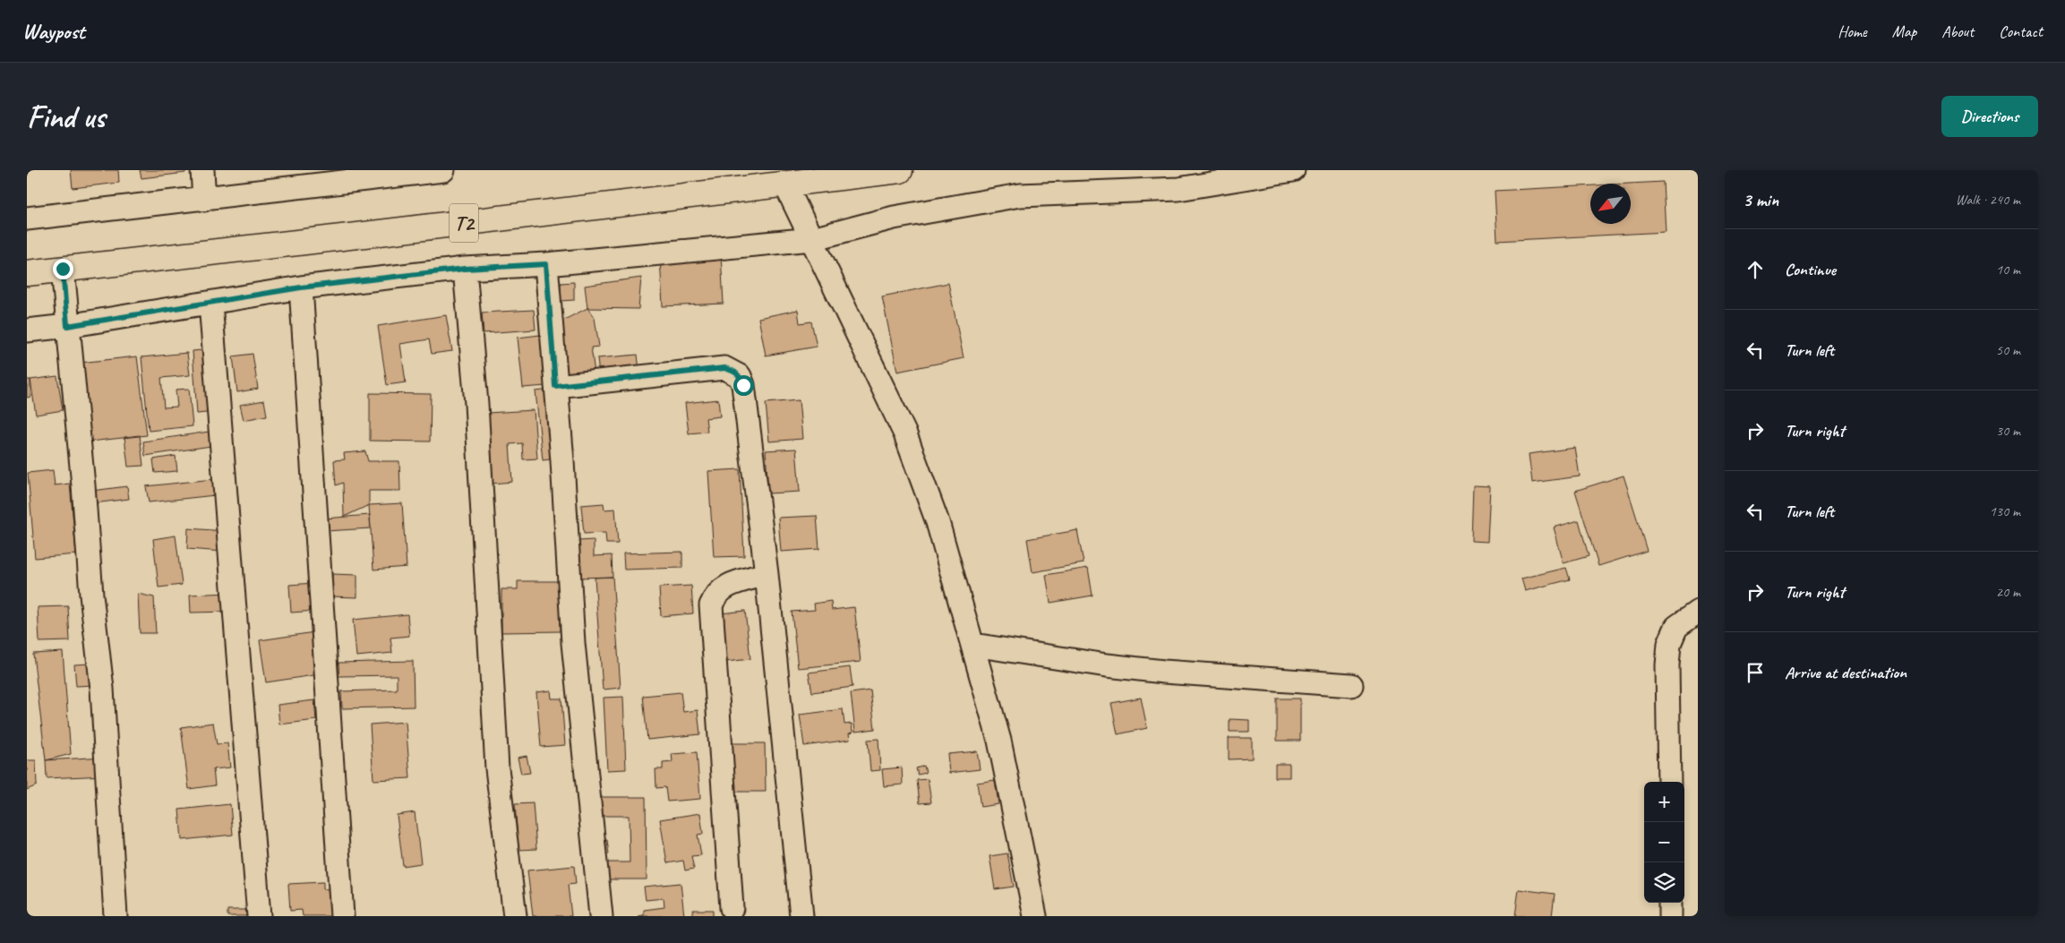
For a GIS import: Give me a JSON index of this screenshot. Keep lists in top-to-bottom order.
{
  "streets": {
    "highway": ["T2"]
  },
  "north": "bottom left",
  "page": {
    "header": "Waypost",
    "nav": [
      "Home",
      "Map",
      "About",
      "Contact"
    ],
    "buttons": "Directions",
    "title": "Find us",
    "heading": ["3 min", "Walk · 240 m"],
    "list": [
      ["Continue", "10 m"],
      ["Turn left", "50 m"],
      ["Turn right", "30 m"],
      ["Turn left", "130 m"],
      ["Turn right", "20 m"],
      "Arrive at destination"
    ],
    "map_buttons": ["+", "−"]
  }
}
